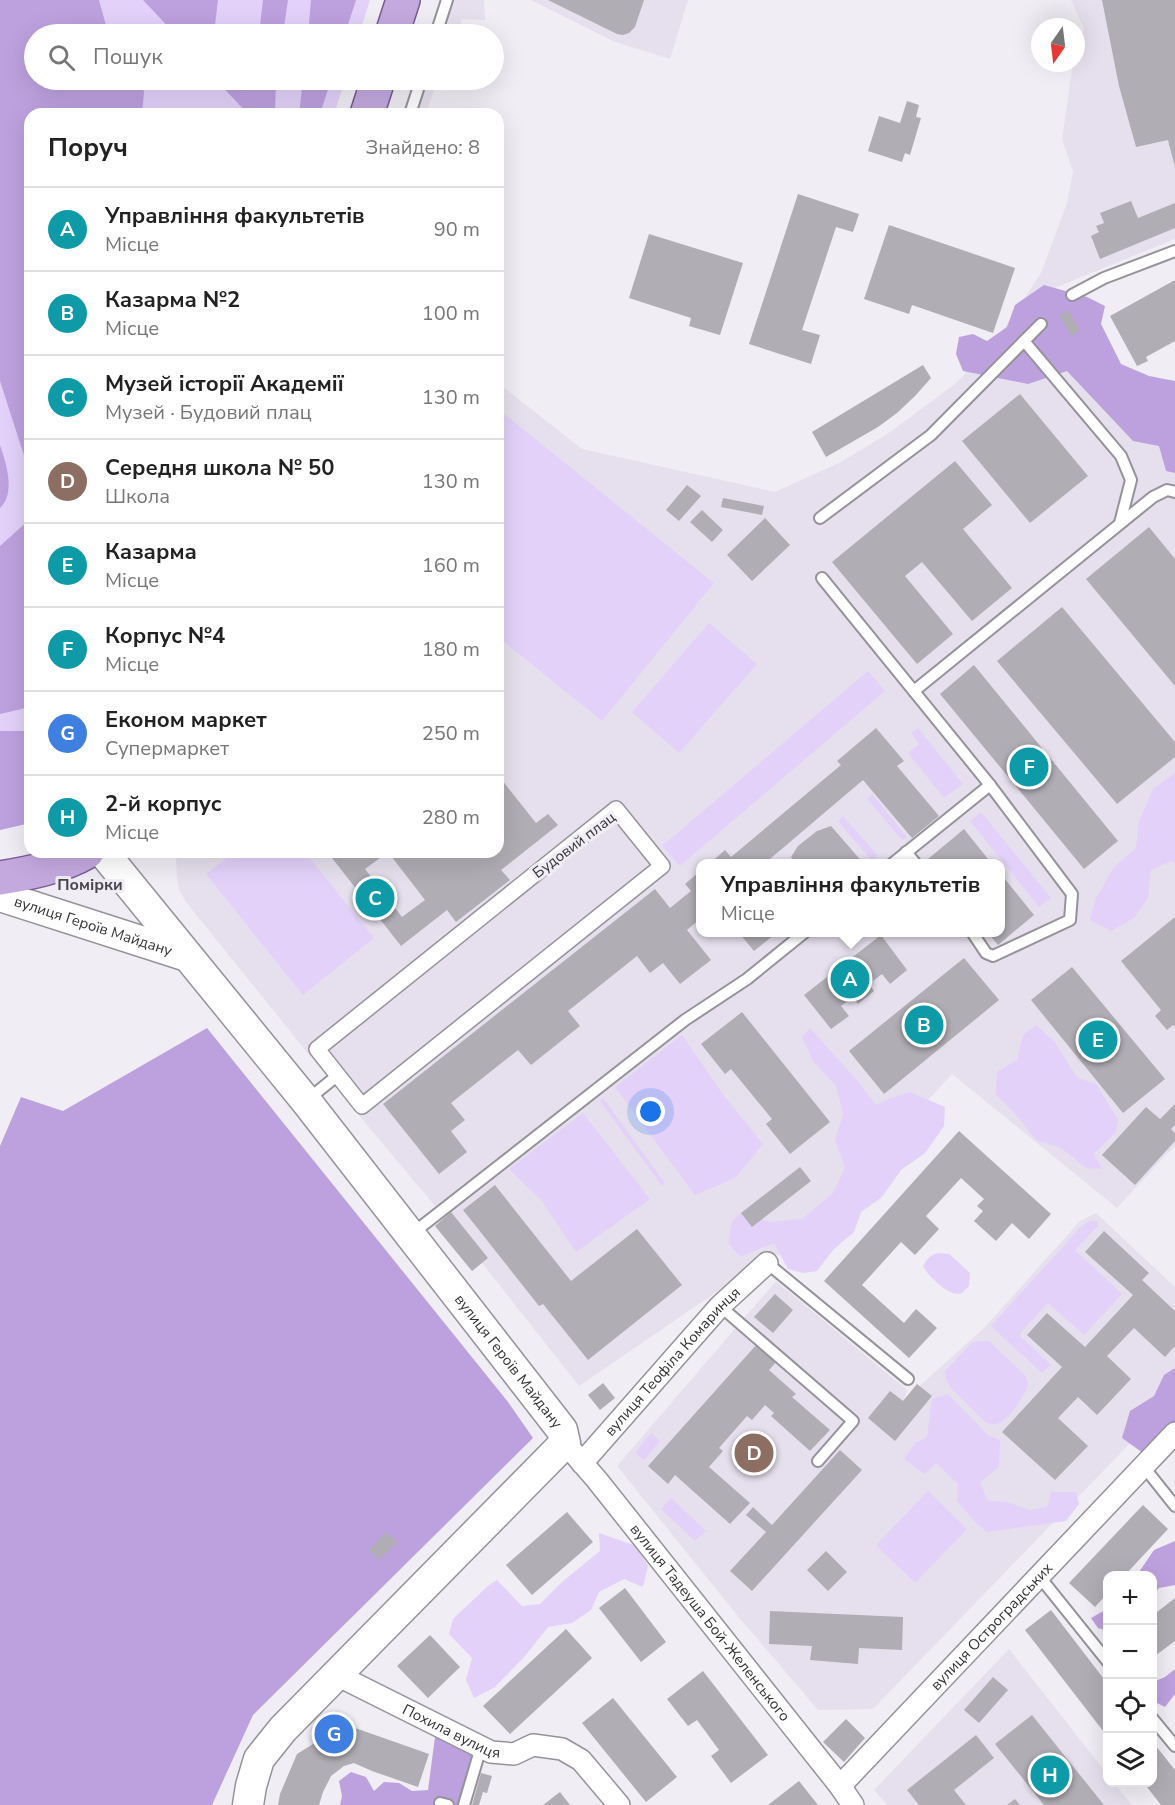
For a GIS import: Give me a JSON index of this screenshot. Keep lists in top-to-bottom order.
{
  "streets": {
    "main road": ["вулиця Героїв Майдану"],
    "street": [
      "Будовий плац",
      "вулиця Теофіла Комаринця",
      "вулиця Тадеуша Бой-Желенського",
      "вулиця Остроградських",
      "Похила вулиця"
    ]
  },
  "crossings": [
    ["вулиця Героїв Майдану", "вулиця Теофіла Комаринця"],
    ["вулиця Героїв Майдану", "вулиця Тадеуша Бой-Желенського"],
    ["вулиця Героїв Майдану", "Похила вулиця"],
    ["вулиця Теофіла Комаринця", "вулиця Тадеуша Бой-Желенського"],
    ["вулиця Тадеуша Бой-Желенського", "вулиця Остроградських"]
  ],
  "districts": ["Помірки"],
  "north": "bottom",
  "page": {
    "search": "Пошук",
    "heading": ["Поруч", "Знайдено: 8"],
    "list": [
      {
        "mark": "A",
        "name": "Управління факультетів",
        "note": "Місце",
        "value": "90 m"
      },
      {
        "mark": "B",
        "name": "Казарма №2",
        "note": "Місце",
        "value": "100 m"
      },
      {
        "mark": "C",
        "name": "Музей історії Академії",
        "note": "Музей · Будовий плац",
        "value": "130 m"
      },
      {
        "mark": "D",
        "name": "Середня школа № 50",
        "note": "Школа",
        "value": "130 m"
      },
      {
        "mark": "E",
        "name": "Казарма",
        "note": "Місце",
        "value": "160 m"
      },
      {
        "mark": "F",
        "name": "Корпус №4",
        "note": "Місце",
        "value": "180 m"
      },
      {
        "mark": "G",
        "name": "Економ маркет",
        "note": "Супермаркет",
        "value": "250 m"
      },
      {
        "mark": "H",
        "name": "2-й корпус",
        "note": "Місце",
        "value": "280 m"
      }
    ],
    "pins": [
      "F",
      "C",
      "A",
      "B",
      "E",
      "D",
      "G",
      "H"
    ],
    "popup": ["Управління факультетів", "Місце"],
    "map_buttons": ["+", "−"]
  }
}
